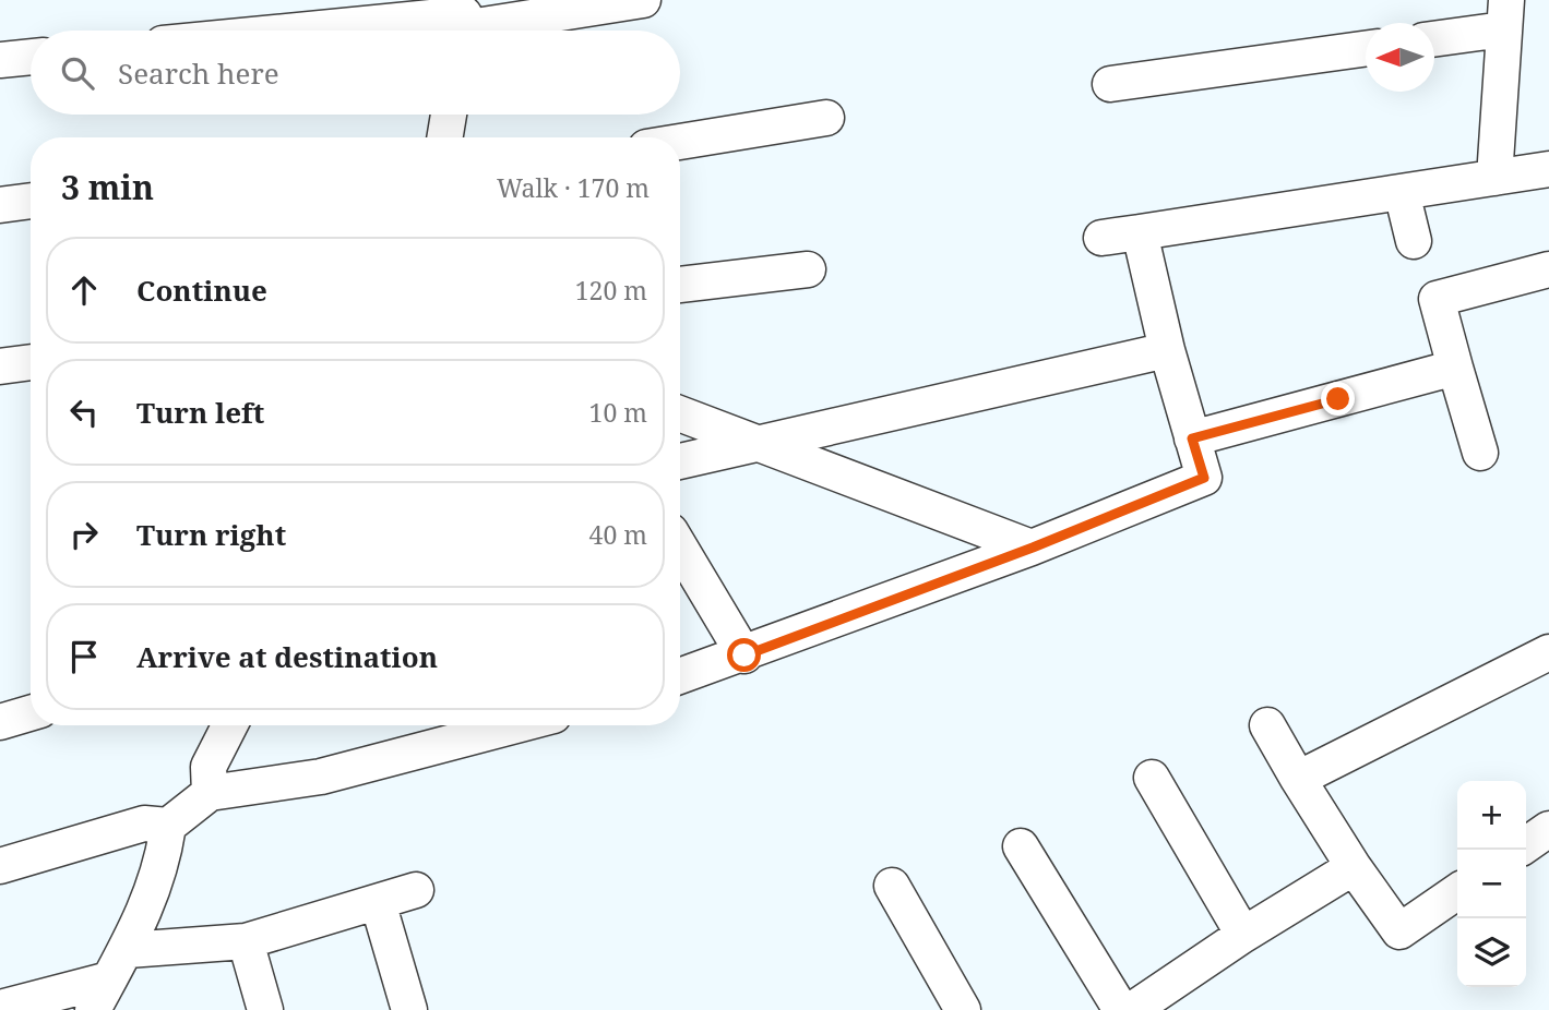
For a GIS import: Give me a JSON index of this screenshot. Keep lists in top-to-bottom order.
{
  "north": "left",
  "page": {
    "search": "Search here",
    "heading": ["3 min", "Walk · 170 m"],
    "list": [
      ["Continue", "120 m"],
      ["Turn left", "10 m"],
      ["Turn right", "40 m"],
      "Arrive at destination"
    ],
    "map_buttons": ["+", "−"]
  }
}
